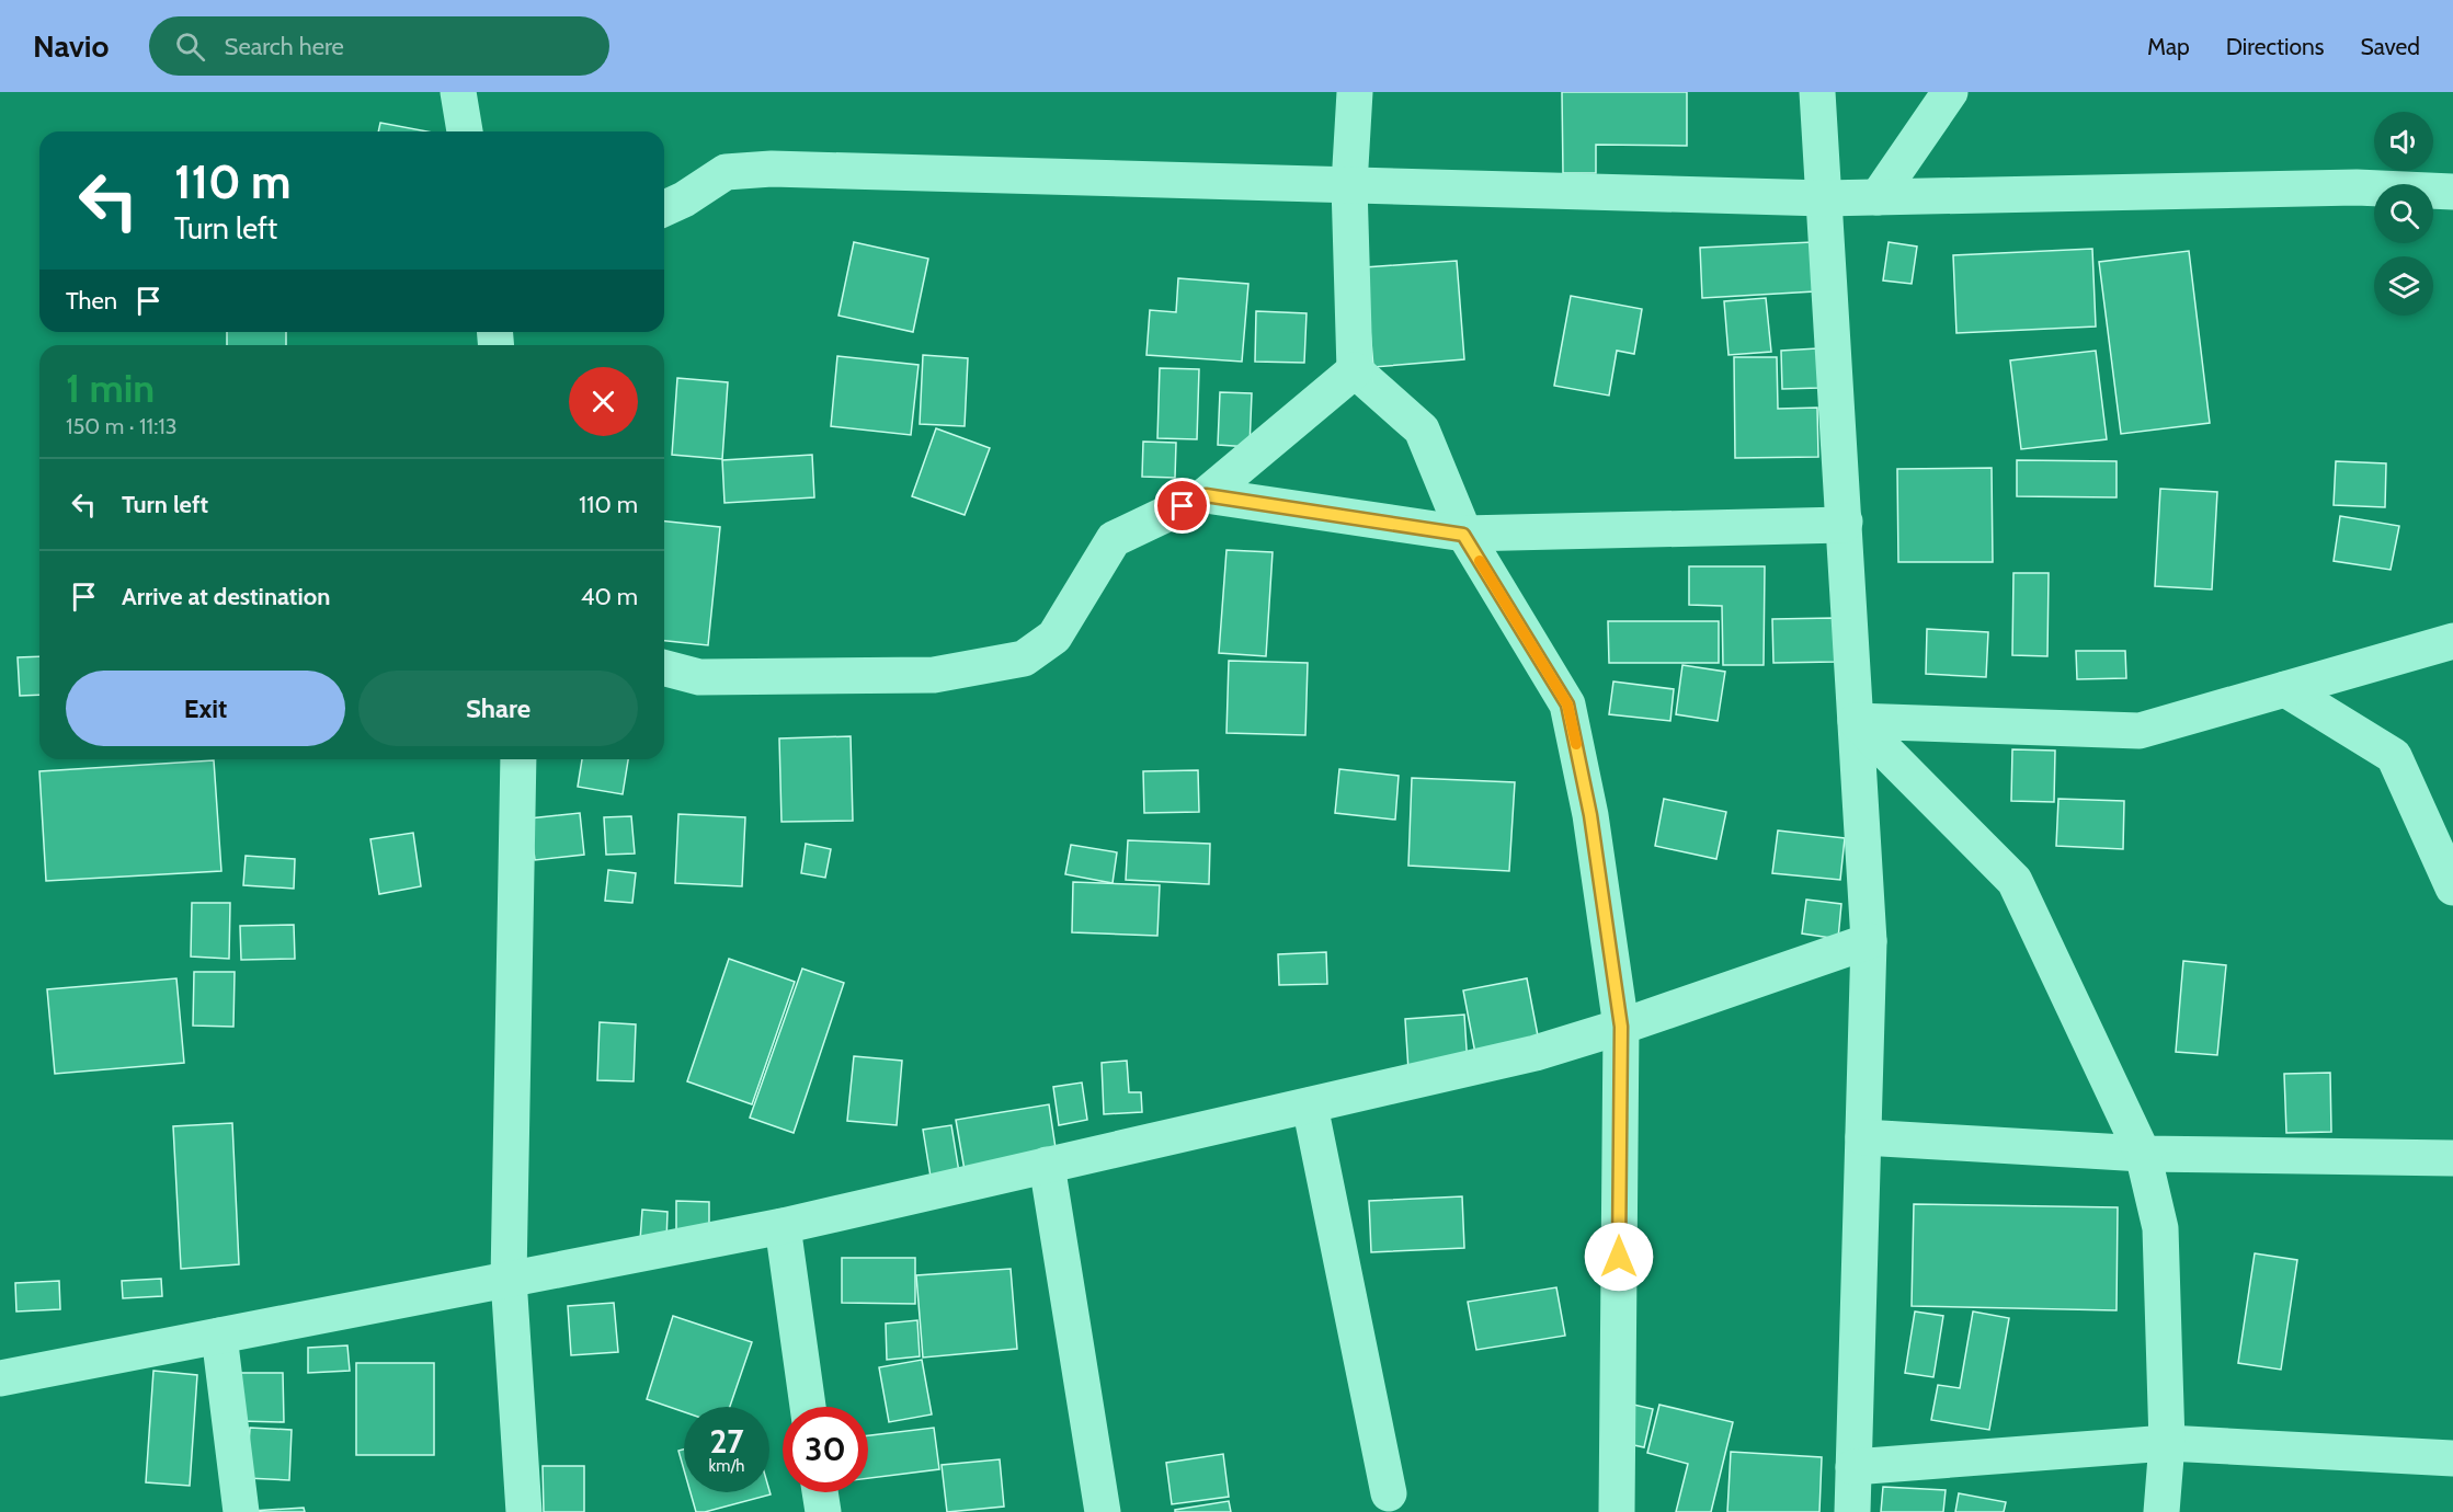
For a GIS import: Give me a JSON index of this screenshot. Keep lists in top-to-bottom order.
{
  "page": {
    "header": "Navio",
    "search": "Search here",
    "nav": ["Map", "Directions", "Saved"],
    "turn": ["110 m", "Turn left"],
    "then": "Then",
    "heading": ["1 min", "150 m · 11:13"],
    "list": [
      {
        "name": "Turn left",
        "value": "110 m"
      },
      {
        "name": "Arrive at destination",
        "value": "40 m"
      }
    ],
    "buttons": ["Exit", "Share"],
    "speed": "27 km/h",
    "limit": "30"
  }
}
